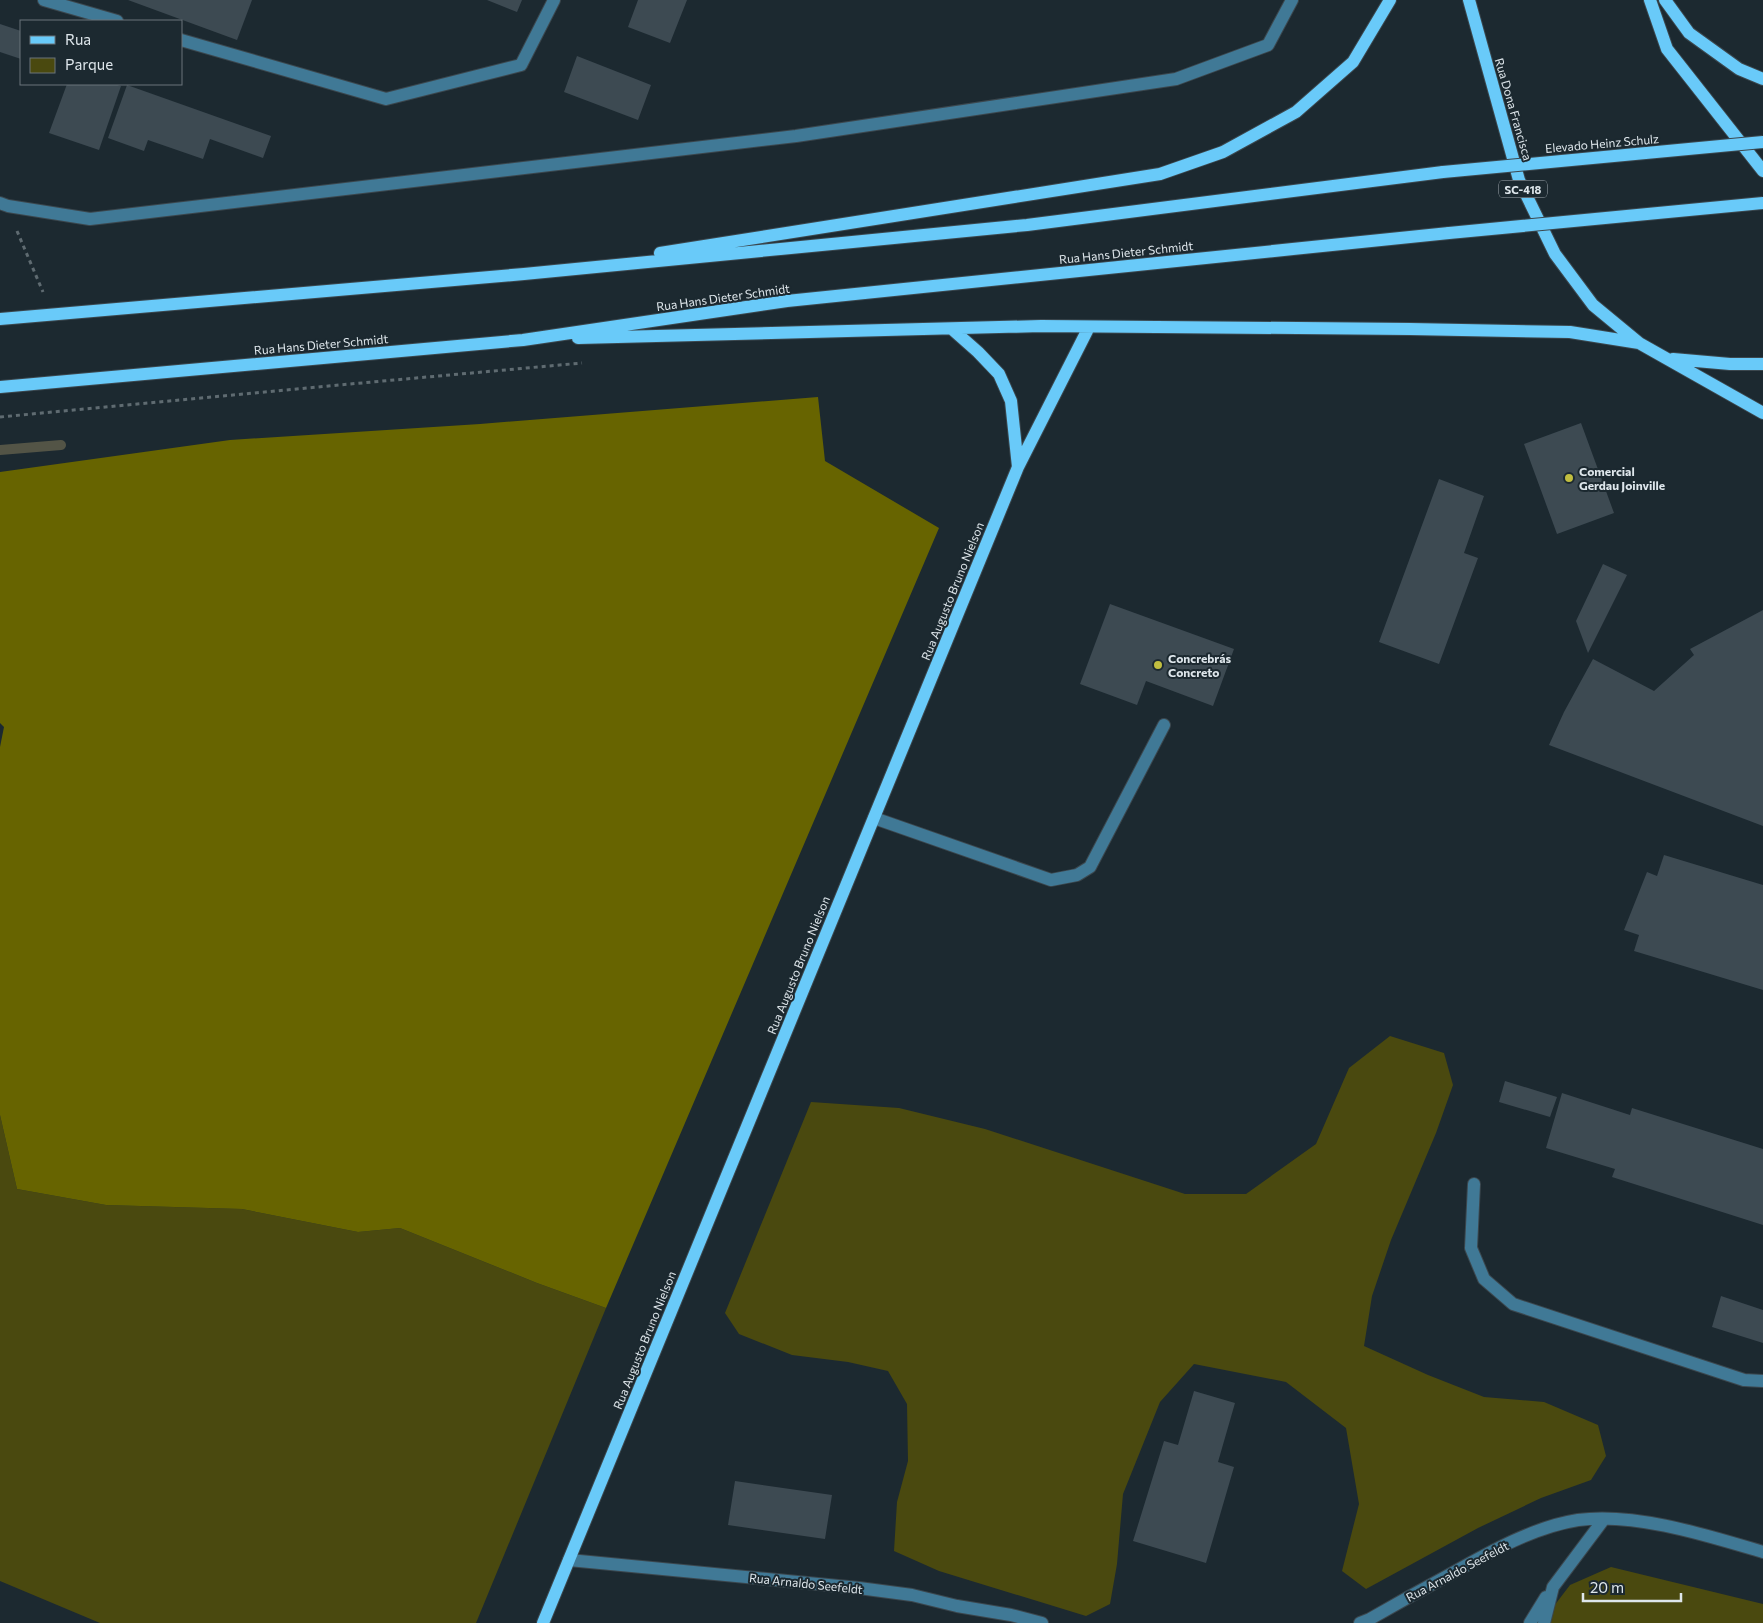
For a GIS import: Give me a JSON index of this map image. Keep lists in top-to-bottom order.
{
  "streets": {
    "main road": [
      "Rua Dona Francisca",
      "Elevado Heinz Schulz",
      "SC-418",
      "Rua Hans Dieter Schmidt",
      "Rua Augusto Bruno Nielson"
    ],
    "street": ["Rua Arnaldo Seefeldt"]
  },
  "crossings": [
    ["Rua Augusto Bruno Nielson", "Rua Arnaldo Seefeldt"]
  ],
  "places": ["Comercial Gerdau Joinville", "Concrebrás Concreto"],
  "legend": ["Rua", "Parque"],
  "scale_bar": "20 m"
}
